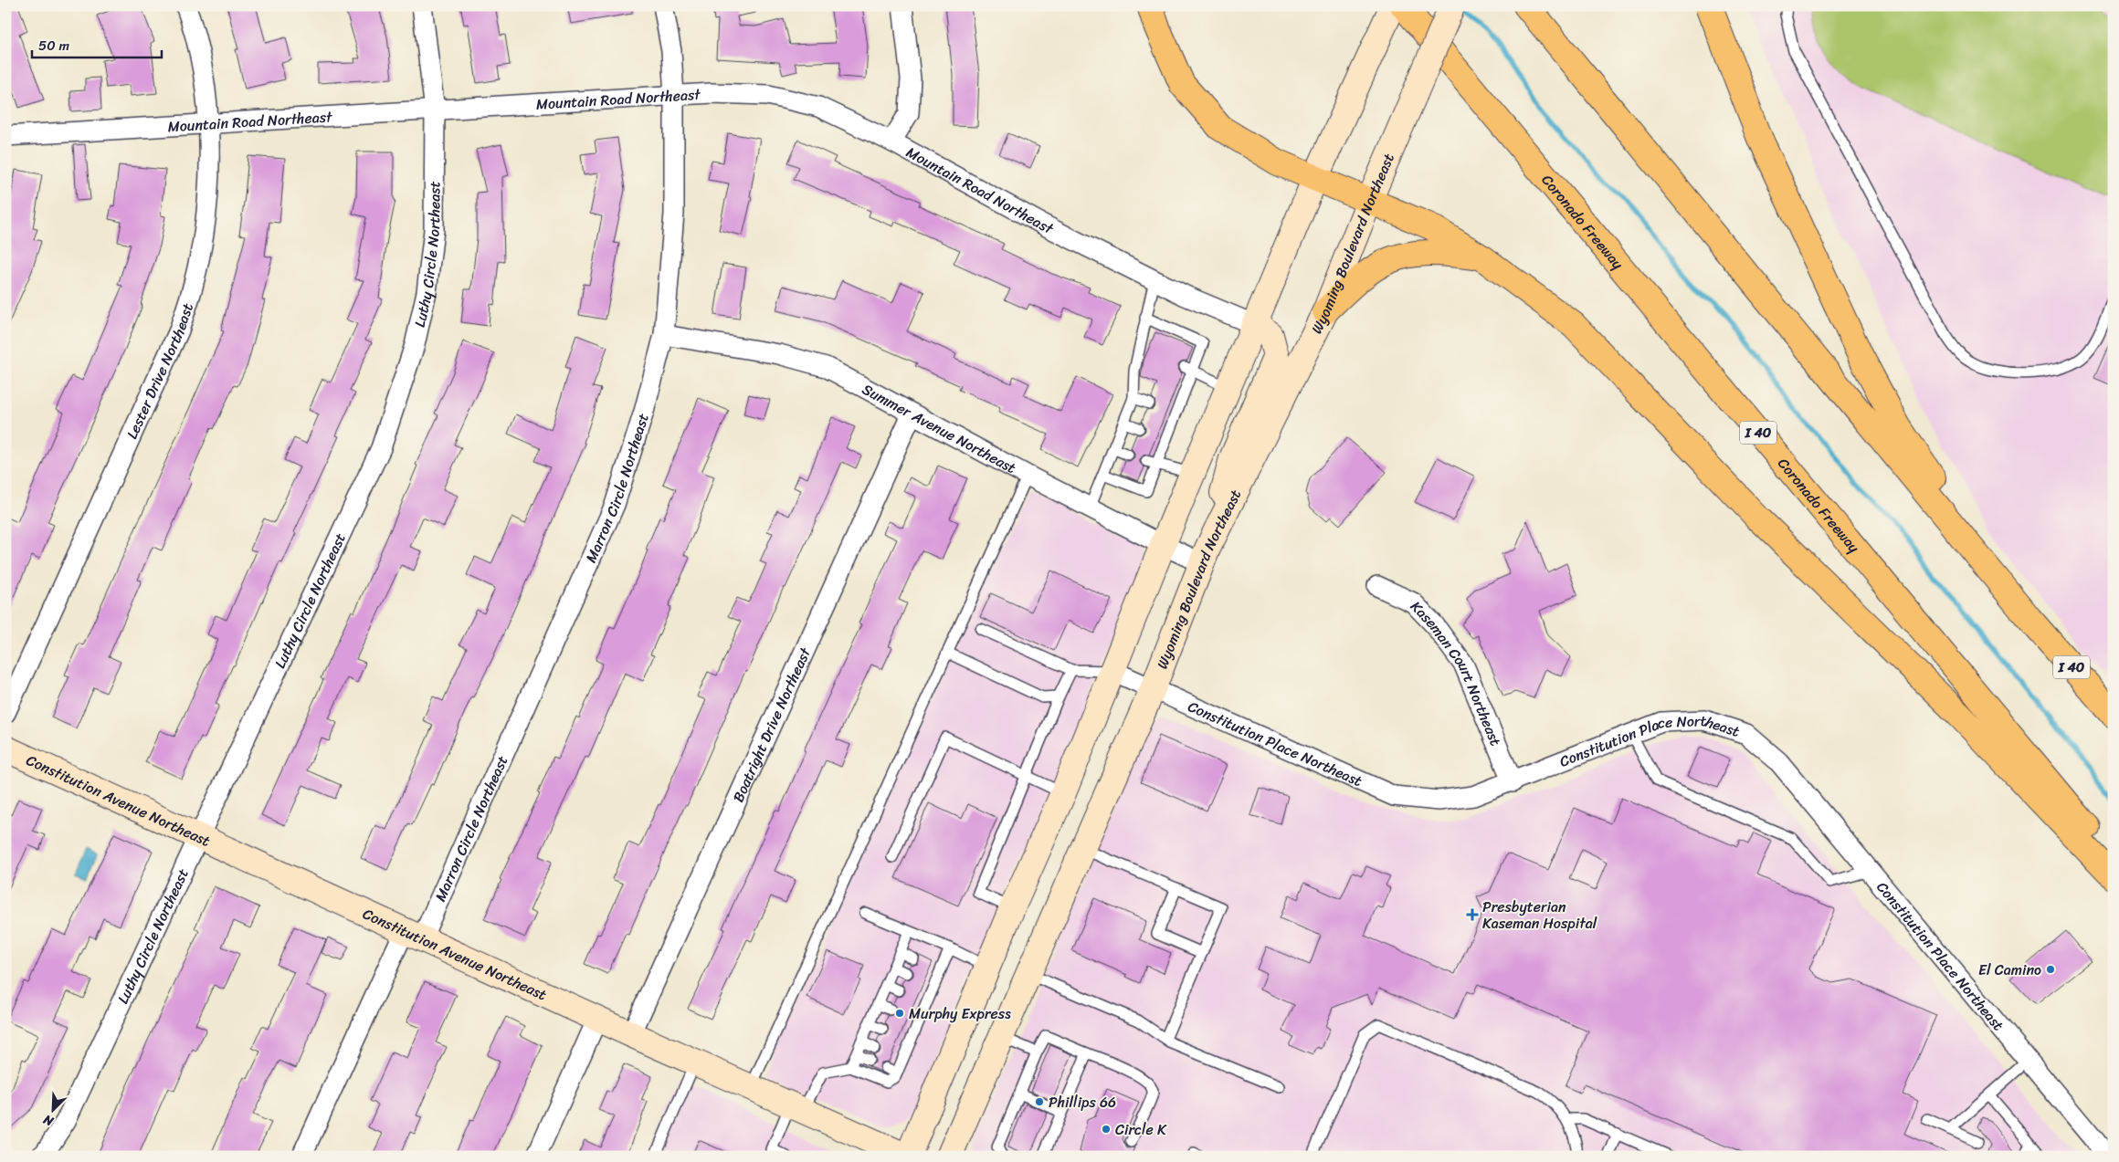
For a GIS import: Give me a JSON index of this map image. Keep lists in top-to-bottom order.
{
  "streets": {
    "highway": ["Coronado Freeway", "I 40"],
    "main road": ["Wyoming Boulevard Northeast", "Constitution Avenue Northeast"],
    "street": [
      "Mountain Road Northeast",
      "Luthy Circle Northeast",
      "Lester Drive Northeast",
      "Summer Avenue Northeast",
      "Marron Circle Northeast",
      "Kaseman Court Northeast",
      "Boatright Drive Northeast",
      "Constitution Place Northeast"
    ]
  },
  "crossings": [
    ["Mountain Road Northeast", "Luthy Circle Northeast"],
    ["Mountain Road Northeast", "Lester Drive Northeast"],
    ["Mountain Road Northeast", "Marron Circle Northeast"],
    ["Wyoming Boulevard Northeast", "Summer Avenue Northeast"],
    ["Wyoming Boulevard Northeast", "Constitution Place Northeast"],
    ["Luthy Circle Northeast", "Constitution Avenue Northeast"],
    ["Summer Avenue Northeast", "Marron Circle Northeast"],
    ["Summer Avenue Northeast", "Boatright Drive Northeast"],
    ["Marron Circle Northeast", "Constitution Avenue Northeast"],
    ["Kaseman Court Northeast", "Constitution Place Northeast"],
    ["Boatright Drive Northeast", "Constitution Avenue Northeast"]
  ],
  "places": {
    "health": ["Presbyterian Kaseman Hospital"],
    "other": [
      "El Camino",
      "Murphy Express",
      "Phillips 66",
      "Circle K"
    ]
  },
  "scale_bar": "50 m",
  "north": "bottom left"
}
